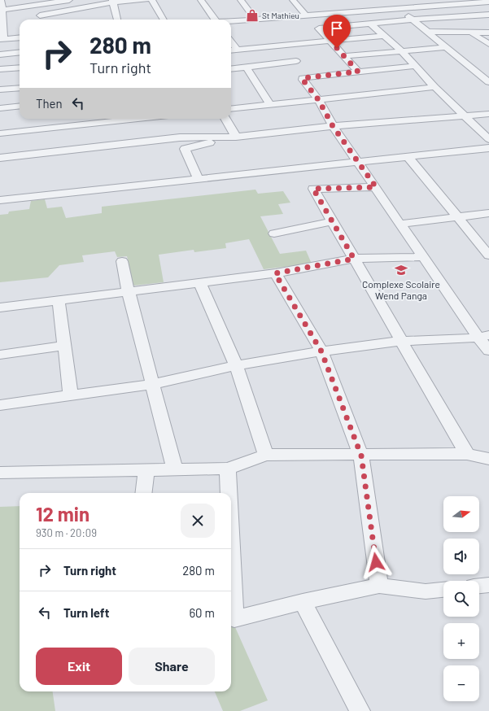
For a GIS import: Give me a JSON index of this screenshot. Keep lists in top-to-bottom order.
{
  "places": {
    "shop": ["St Mathieu"],
    "school or university": ["Complexe Scolaire Wend Panga"]
  },
  "north": "right",
  "page": {
    "turn": ["280 m", "Turn right"],
    "then": "Then",
    "heading": ["12 min", "930 m · 20:09"],
    "map_buttons": ["+", "−"],
    "list": [
      {
        "name": "Turn right",
        "value": "280 m"
      },
      {
        "name": "Turn left",
        "value": "60 m"
      }
    ],
    "buttons": ["Exit", "Share"]
  }
}
